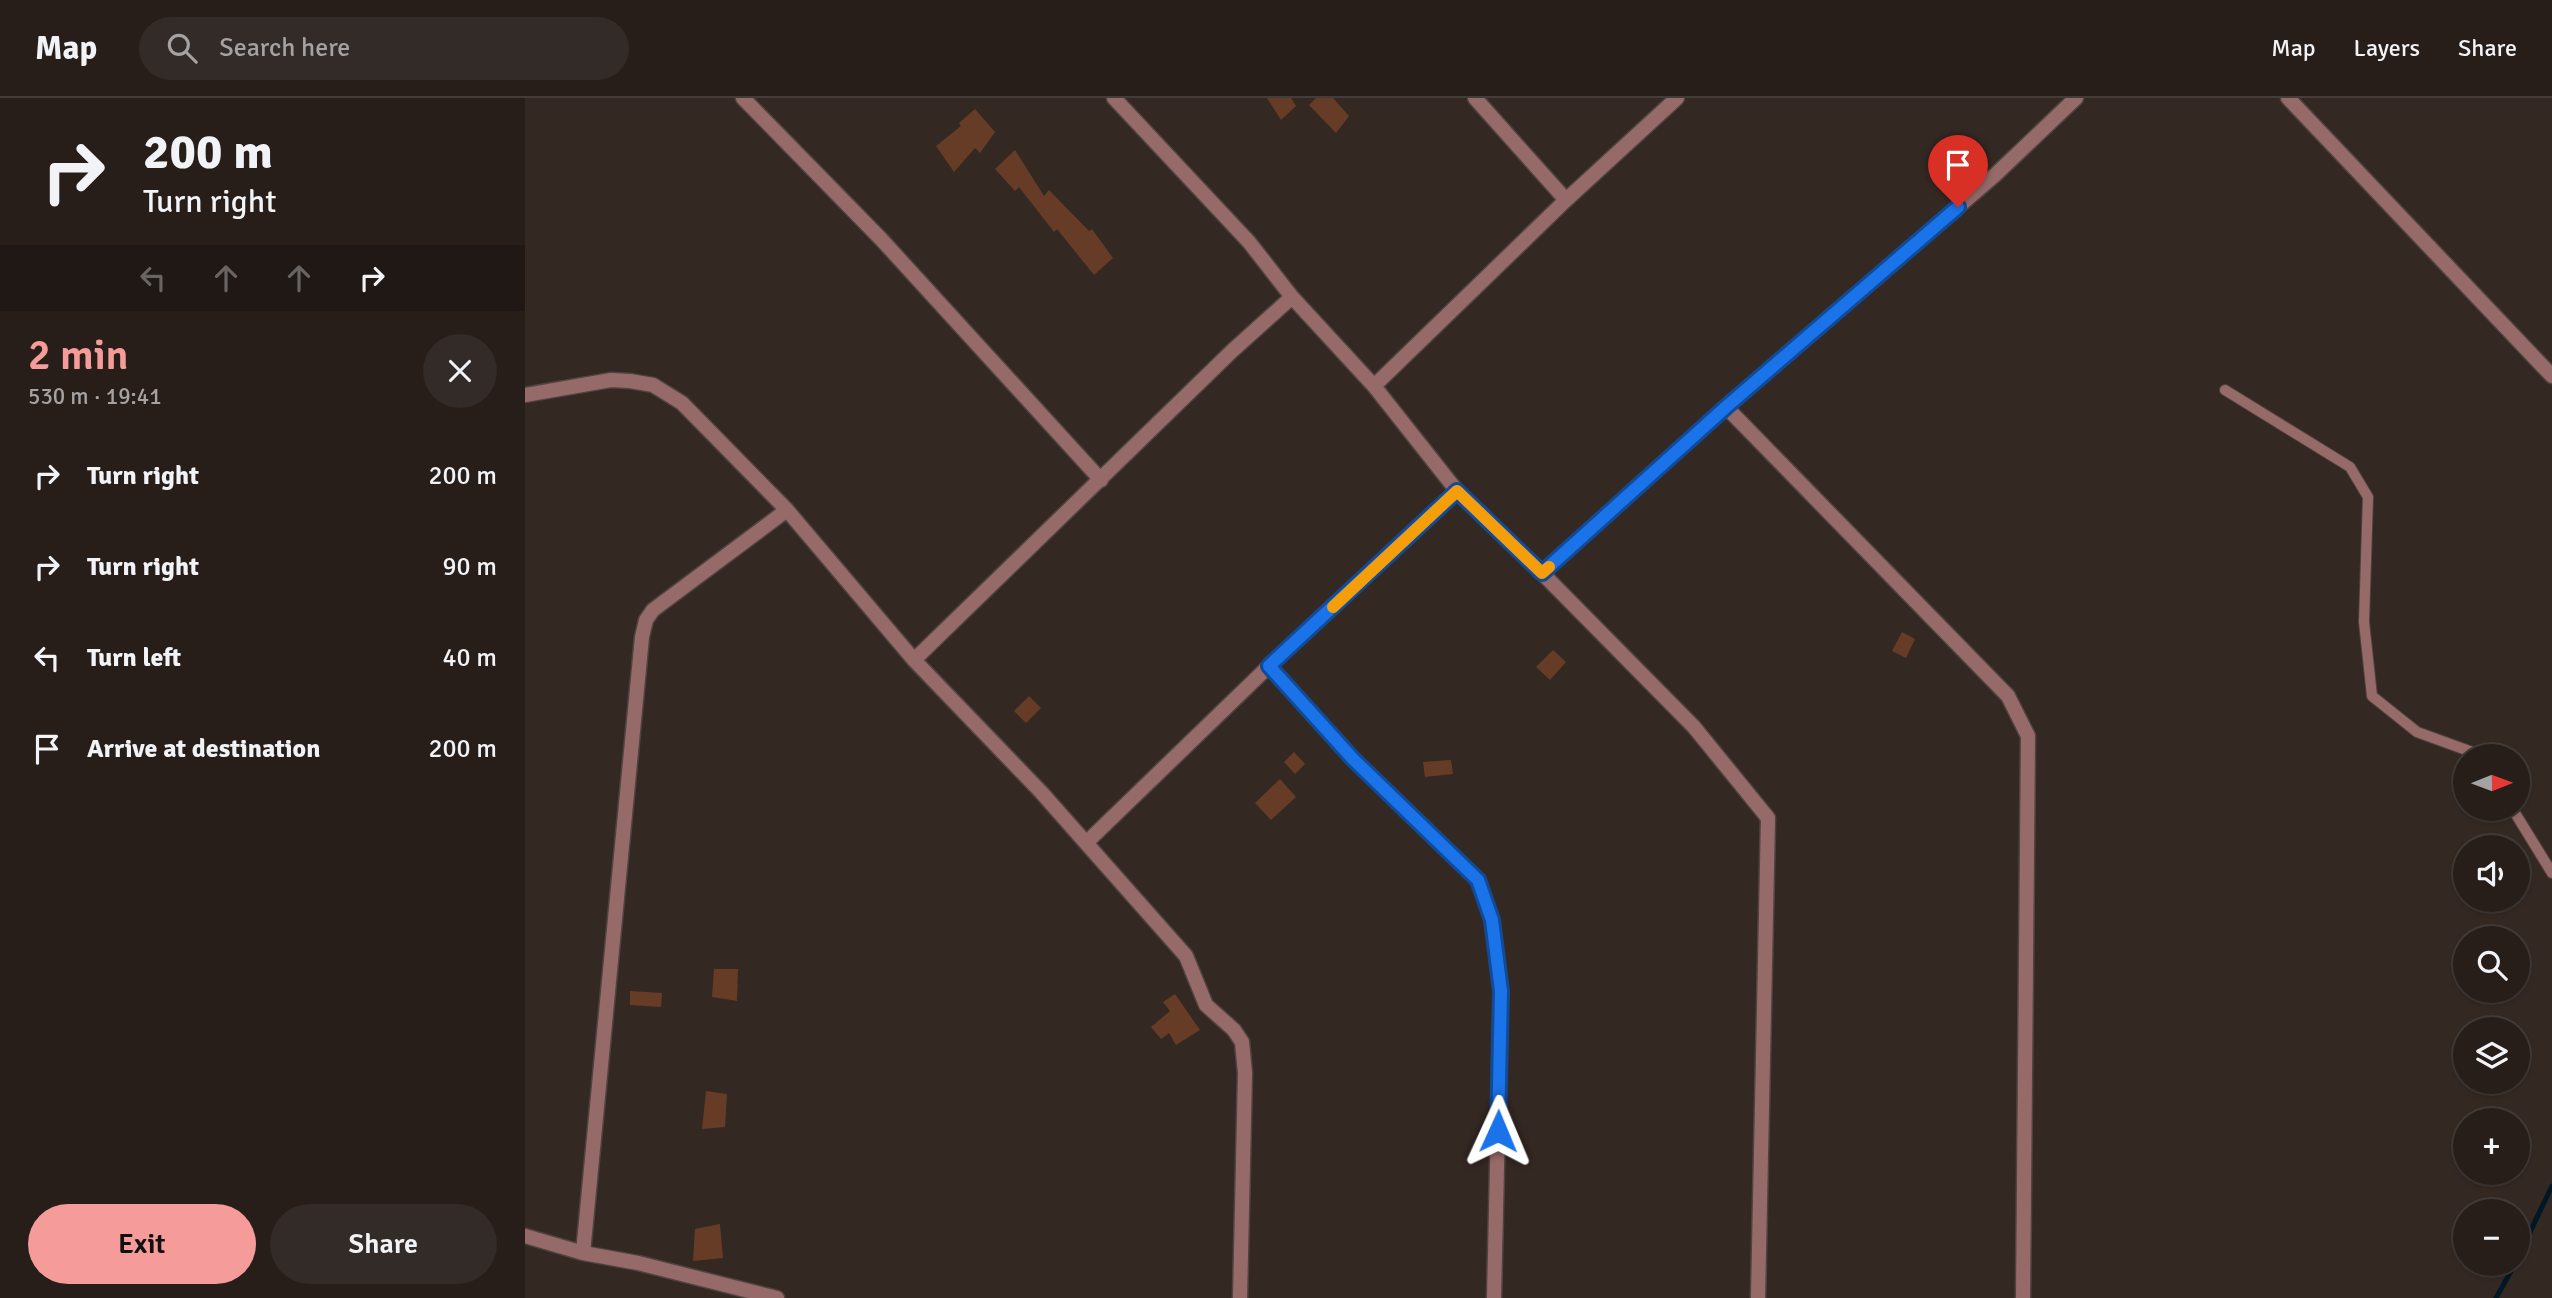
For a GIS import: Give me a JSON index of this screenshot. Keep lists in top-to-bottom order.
{
  "north": "right",
  "page": {
    "header": "Map",
    "search": "Search here",
    "nav": ["Map", "Layers", "Share"],
    "turn": ["200 m", "Turn right"],
    "heading": ["2 min", "530 m · 19:41"],
    "list": [
      {
        "name": "Turn right",
        "value": "200 m"
      },
      {
        "name": "Turn right",
        "value": "90 m"
      },
      {
        "name": "Turn left",
        "value": "40 m"
      },
      {
        "name": "Arrive at destination",
        "value": "200 m"
      }
    ],
    "map_buttons": ["+", "−"],
    "buttons": ["Exit", "Share"]
  }
}
